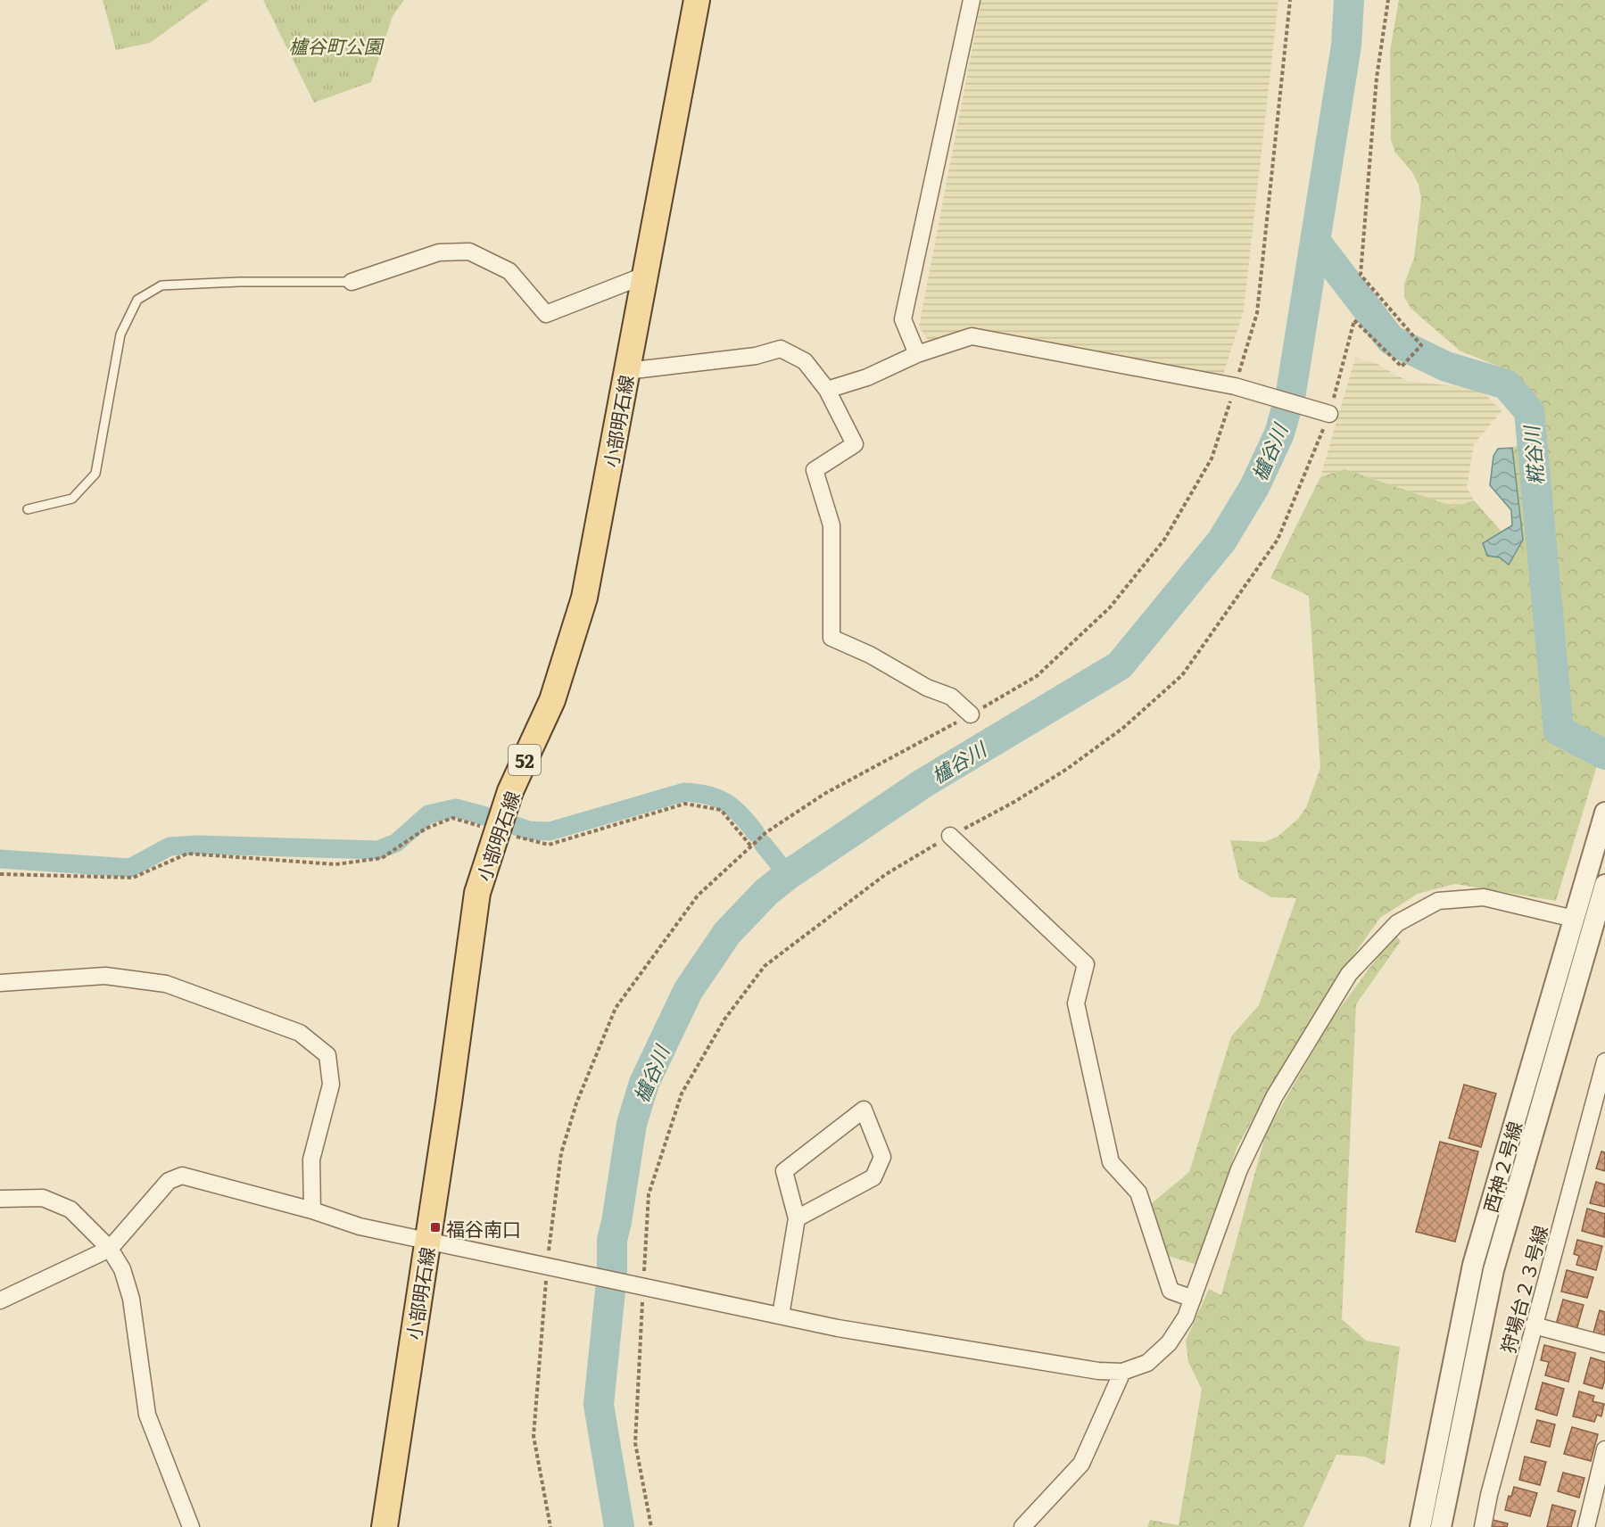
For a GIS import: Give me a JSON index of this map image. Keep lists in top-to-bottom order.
{
  "streets": {
    "main road": ["小部明石線", "52"],
    "street": ["西神２号線", "狩場台２３号線"]
  },
  "water": ["櫨谷川", "糀谷川"],
  "parks": ["櫨谷町公園"],
  "places": {
    "transit": ["福谷南口"]
  }
}
